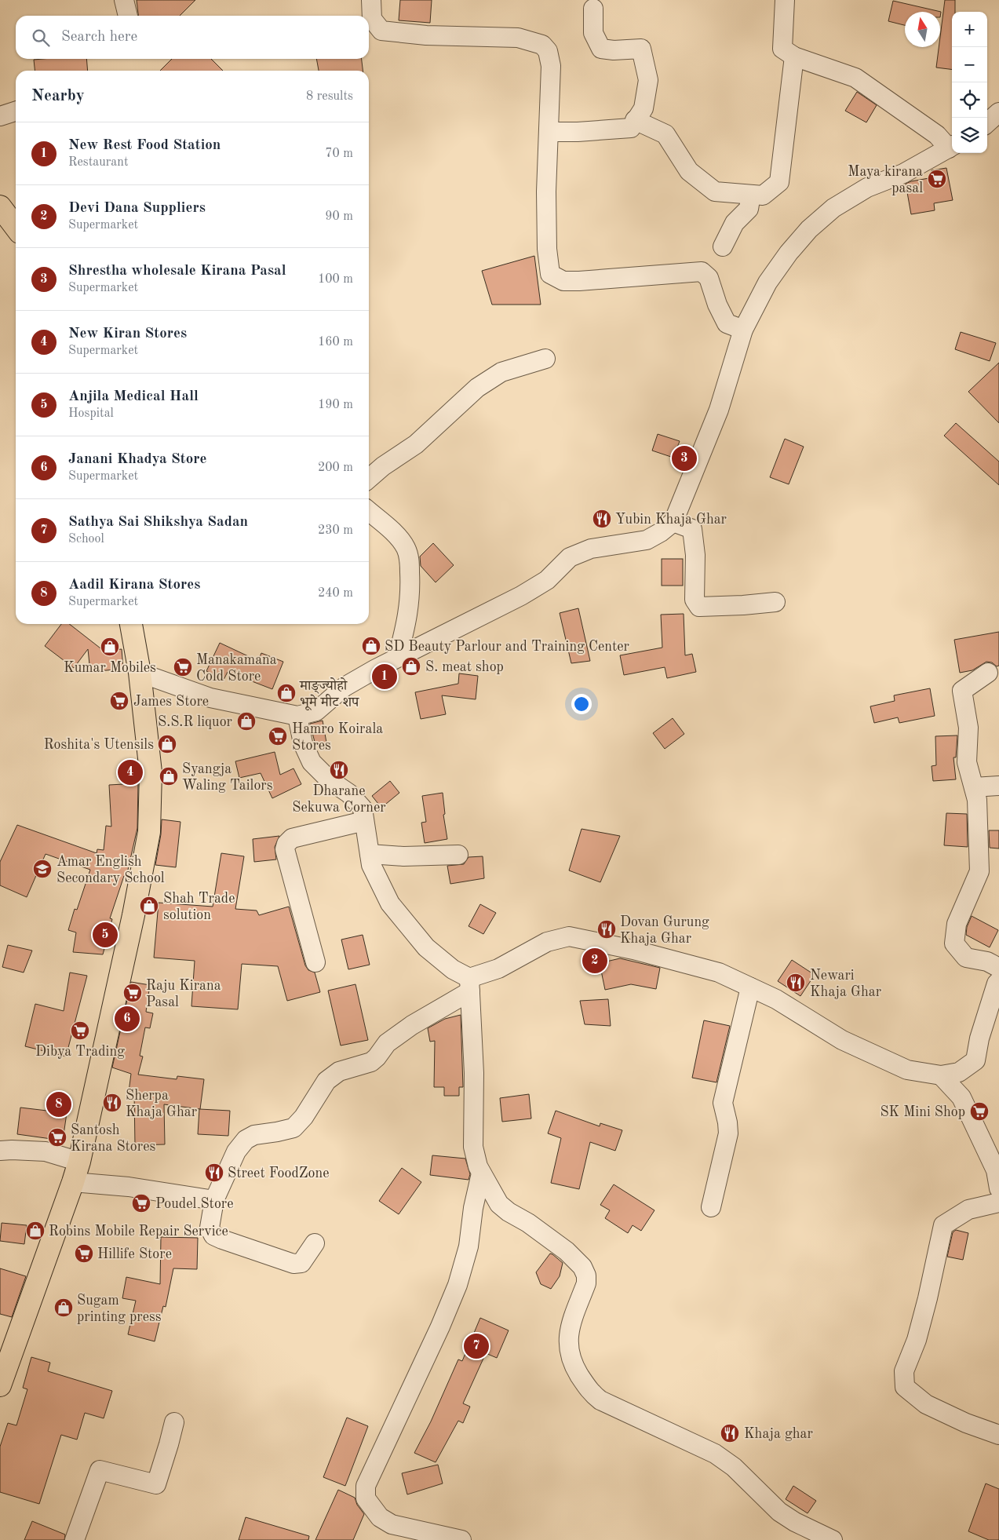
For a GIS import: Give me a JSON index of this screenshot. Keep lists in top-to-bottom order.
{
  "places": {
    "supermarket": [
      "Maya kirana pasal",
      "Manakamana Cold Store",
      "James Store",
      "Hamro Koirala Stores",
      "Raju Kirana Pasal",
      "Dibya Trading",
      "SK Mini Shop",
      "Santosh Kirana Stores",
      "Poudel Store",
      "Hillife Store"
    ],
    "restaurant": [
      "Yubin Khaja Ghar",
      "Dharane Sekuwa Corner",
      "Dovan Gurung Khaja Ghar",
      "Newari Khaja Ghar",
      "Sherpa Khaja Ghar",
      "Street FoodZone",
      "Khaja ghar"
    ],
    "shop": [
      "SD Beauty Parlour and Training Center",
      "Kumar Mobiles",
      "S. meat shop",
      "माङ्ज्योहो भूमे मीट शप",
      "S.S.R liquor",
      "Roshita's Utensils",
      "Syangja Waling Tailors",
      "Shah Trade solution",
      "Robins Mobile Repair Service",
      "Sugam printing press"
    ],
    "school or university": ["Amar English Secondary School"]
  },
  "north": "top",
  "page": {
    "map_buttons": ["+", "−"],
    "search": "Search here",
    "heading": ["Nearby", "8 results"],
    "list": [
      {
        "mark": "1",
        "name": "New Rest Food Station",
        "note": "Restaurant",
        "value": "70 m"
      },
      {
        "mark": "2",
        "name": "Devi Dana Suppliers",
        "note": "Supermarket",
        "value": "90 m"
      },
      {
        "mark": "3",
        "name": "Shrestha wholesale Kirana Pasal",
        "note": "Supermarket",
        "value": "100 m"
      },
      {
        "mark": "4",
        "name": "New Kiran Stores",
        "note": "Supermarket",
        "value": "160 m"
      },
      {
        "mark": "5",
        "name": "Anjila Medical Hall",
        "note": "Hospital",
        "value": "190 m"
      },
      {
        "mark": "6",
        "name": "Janani Khadya Store",
        "note": "Supermarket",
        "value": "200 m"
      },
      {
        "mark": "7",
        "name": "Sathya Sai Shikshya Sadan",
        "note": "School",
        "value": "230 m"
      },
      {
        "mark": "8",
        "name": "Aadil Kirana Stores",
        "note": "Supermarket",
        "value": "240 m"
      }
    ],
    "pins": [
      "3",
      "1",
      "4",
      "5",
      "2",
      "6",
      "8",
      "7"
    ]
  }
}
